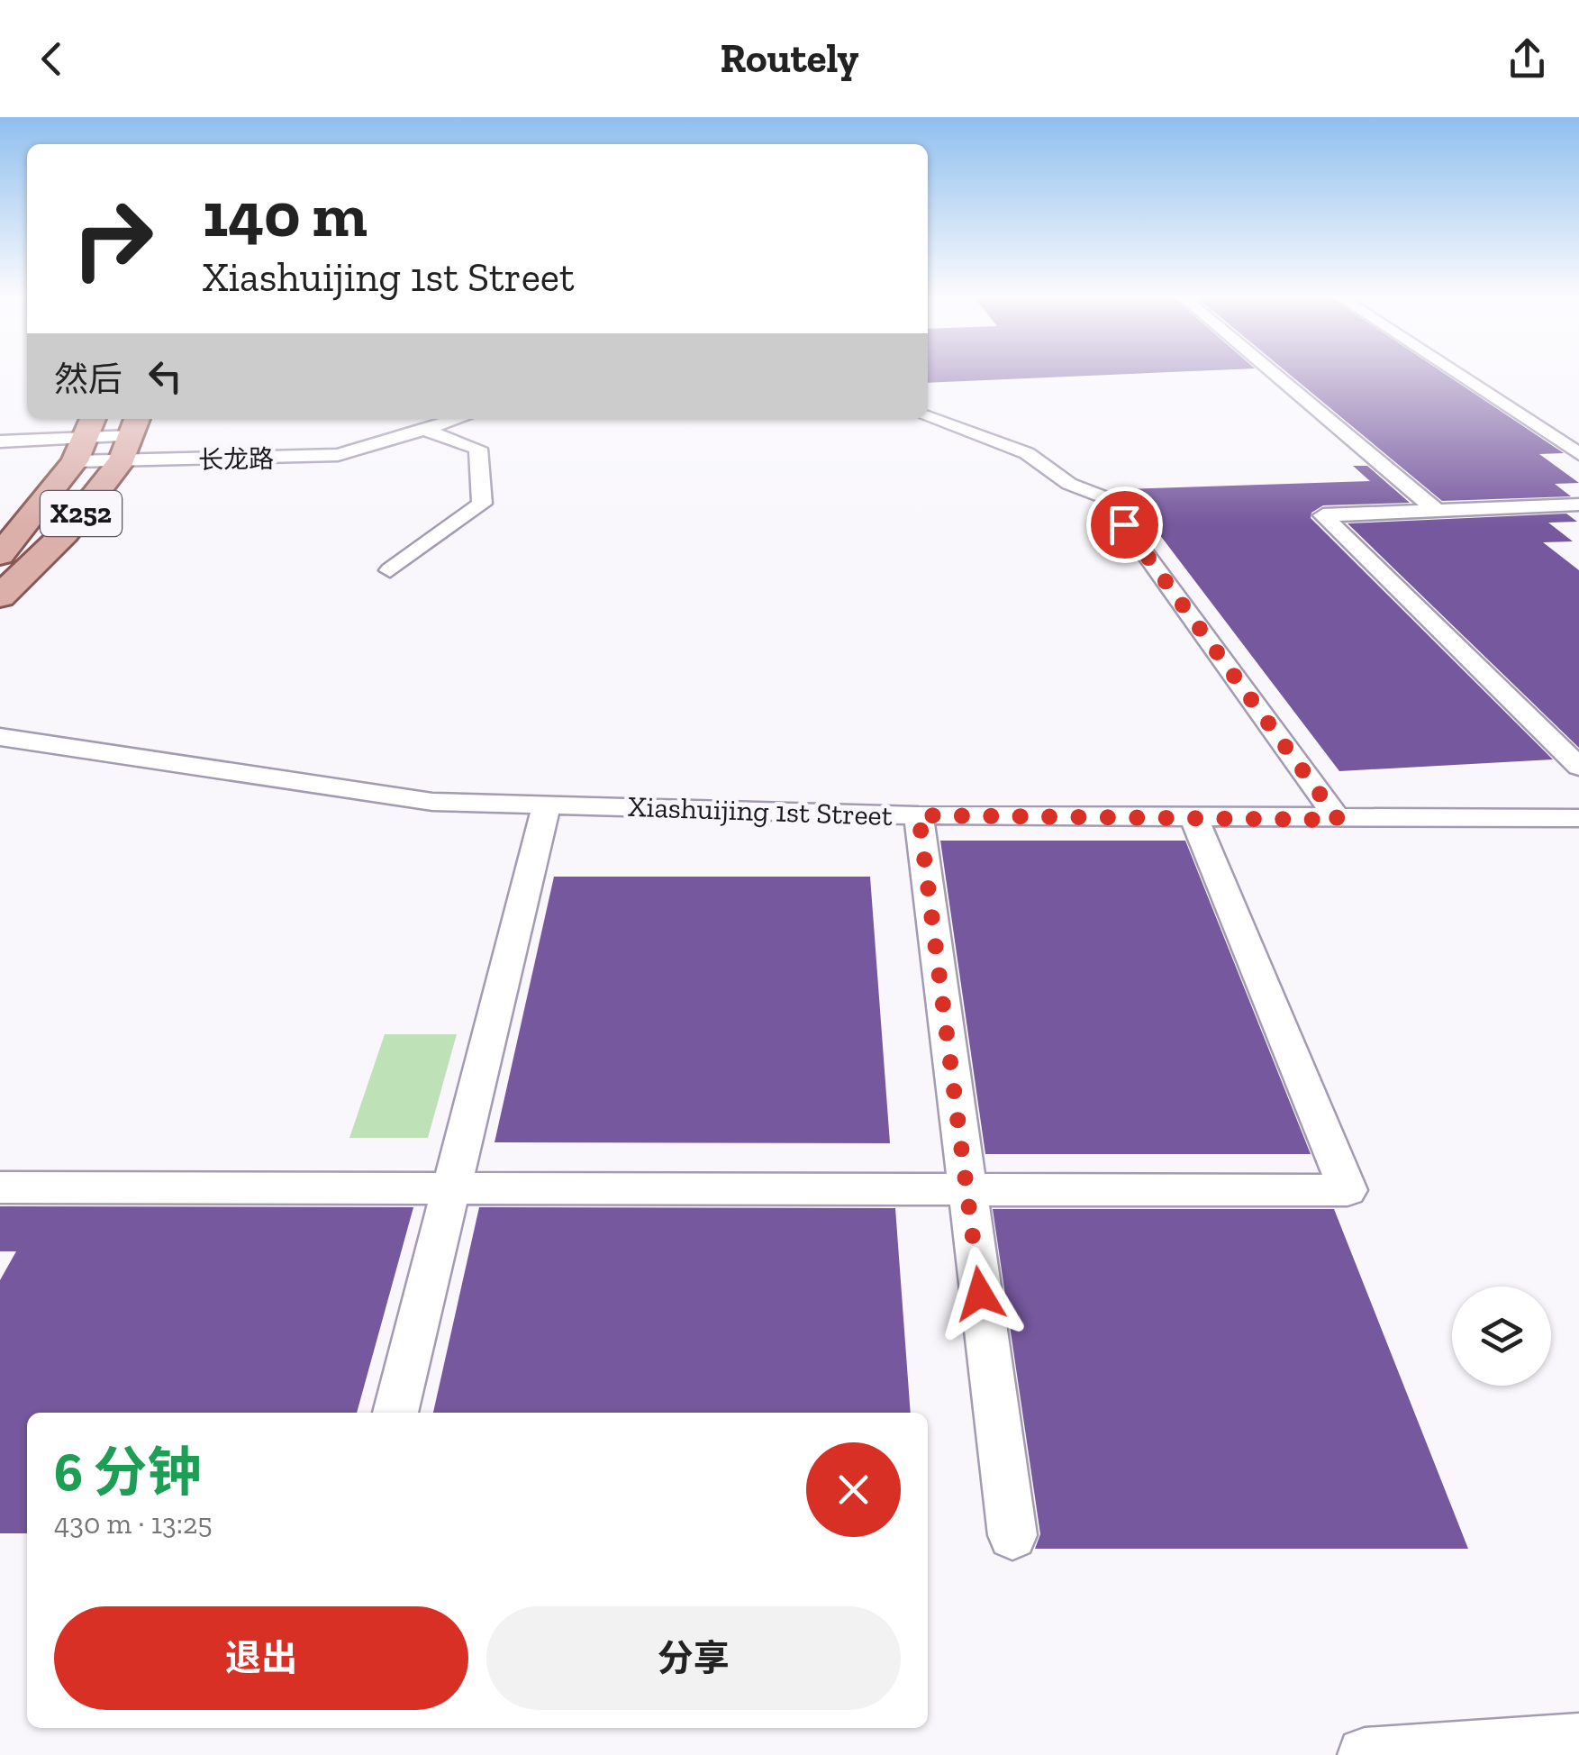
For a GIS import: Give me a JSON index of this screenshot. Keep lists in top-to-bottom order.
{
  "streets": {
    "main road": ["X252"],
    "street": ["长龙路", "Xiashuijing 1st Street"]
  },
  "crossings": [
    ["长龙路", "X252"]
  ],
  "page": {
    "header": "Routely",
    "turn": ["140 m", "Xiashuijing 1st Street"],
    "then": "然后",
    "heading": ["6 分钟", "430 m · 13:25"],
    "buttons": ["退出", "分享"]
  }
}
